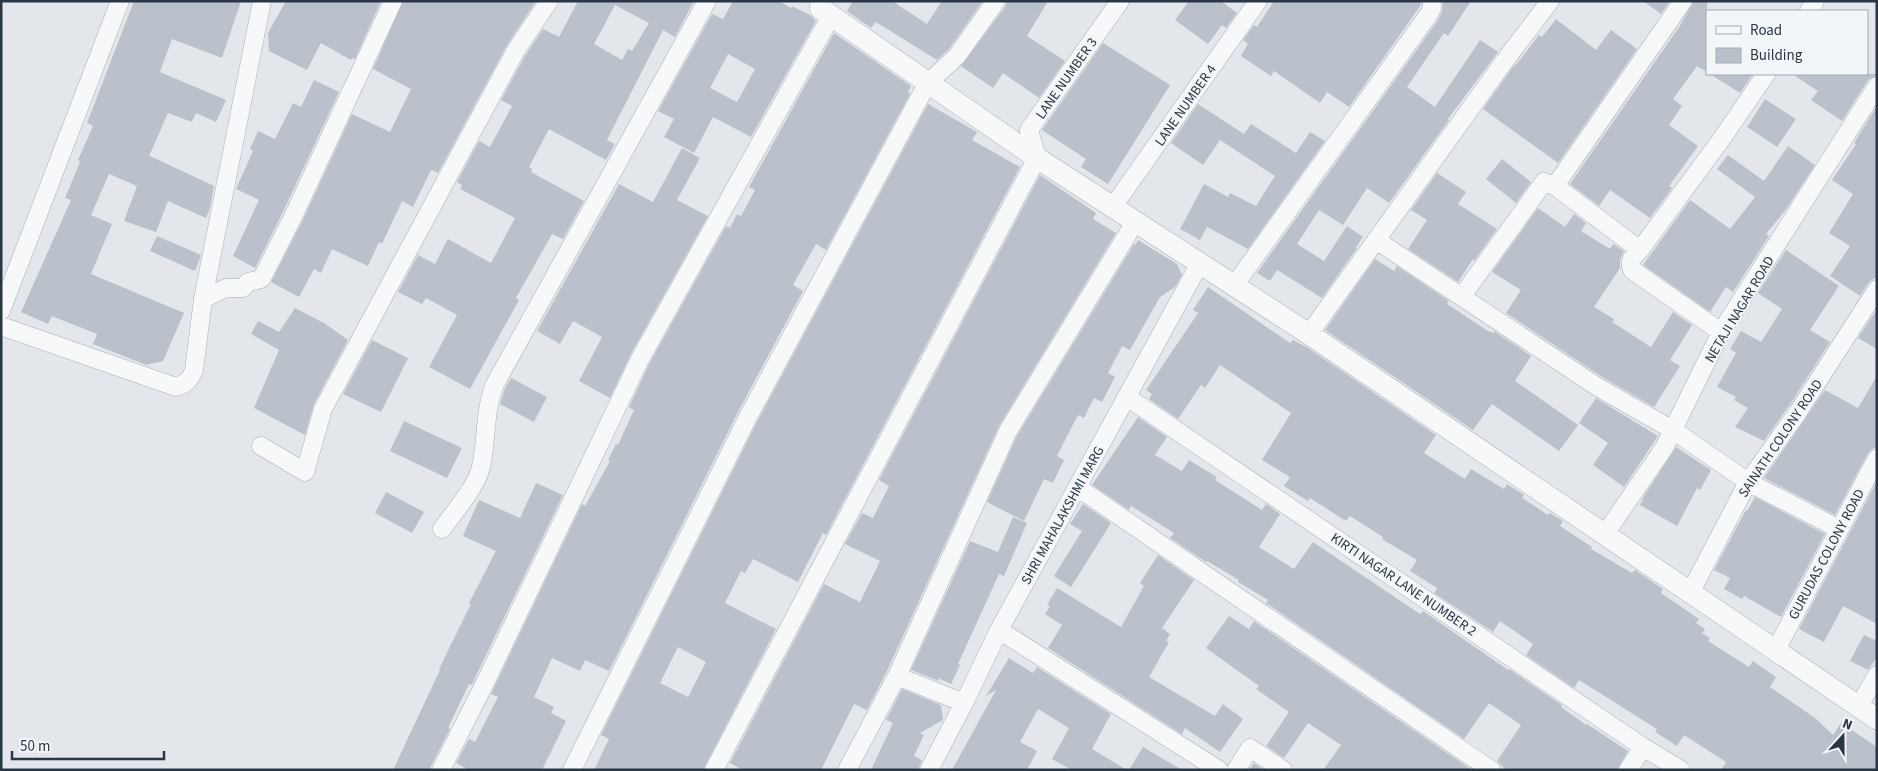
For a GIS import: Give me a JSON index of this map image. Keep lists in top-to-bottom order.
{
  "streets": {
    "street": [
      "LANE NUMBER 3",
      "LANE NUMBER 4",
      "NETAJI NAGAR ROAD",
      "SAINATH COLONY ROAD",
      "SHRI MAHALAKSHMI MARG",
      "GURUDAS COLONY ROAD",
      "KIRTI NAGAR LANE NUMBER 2"
    ]
  },
  "crossings": [
    ["SHRI MAHALAKSHMI MARG", "KIRTI NAGAR LANE NUMBER 2"]
  ],
  "legend": ["Road", "Building"],
  "scale_bar": "50 m",
  "north": "top"
}
